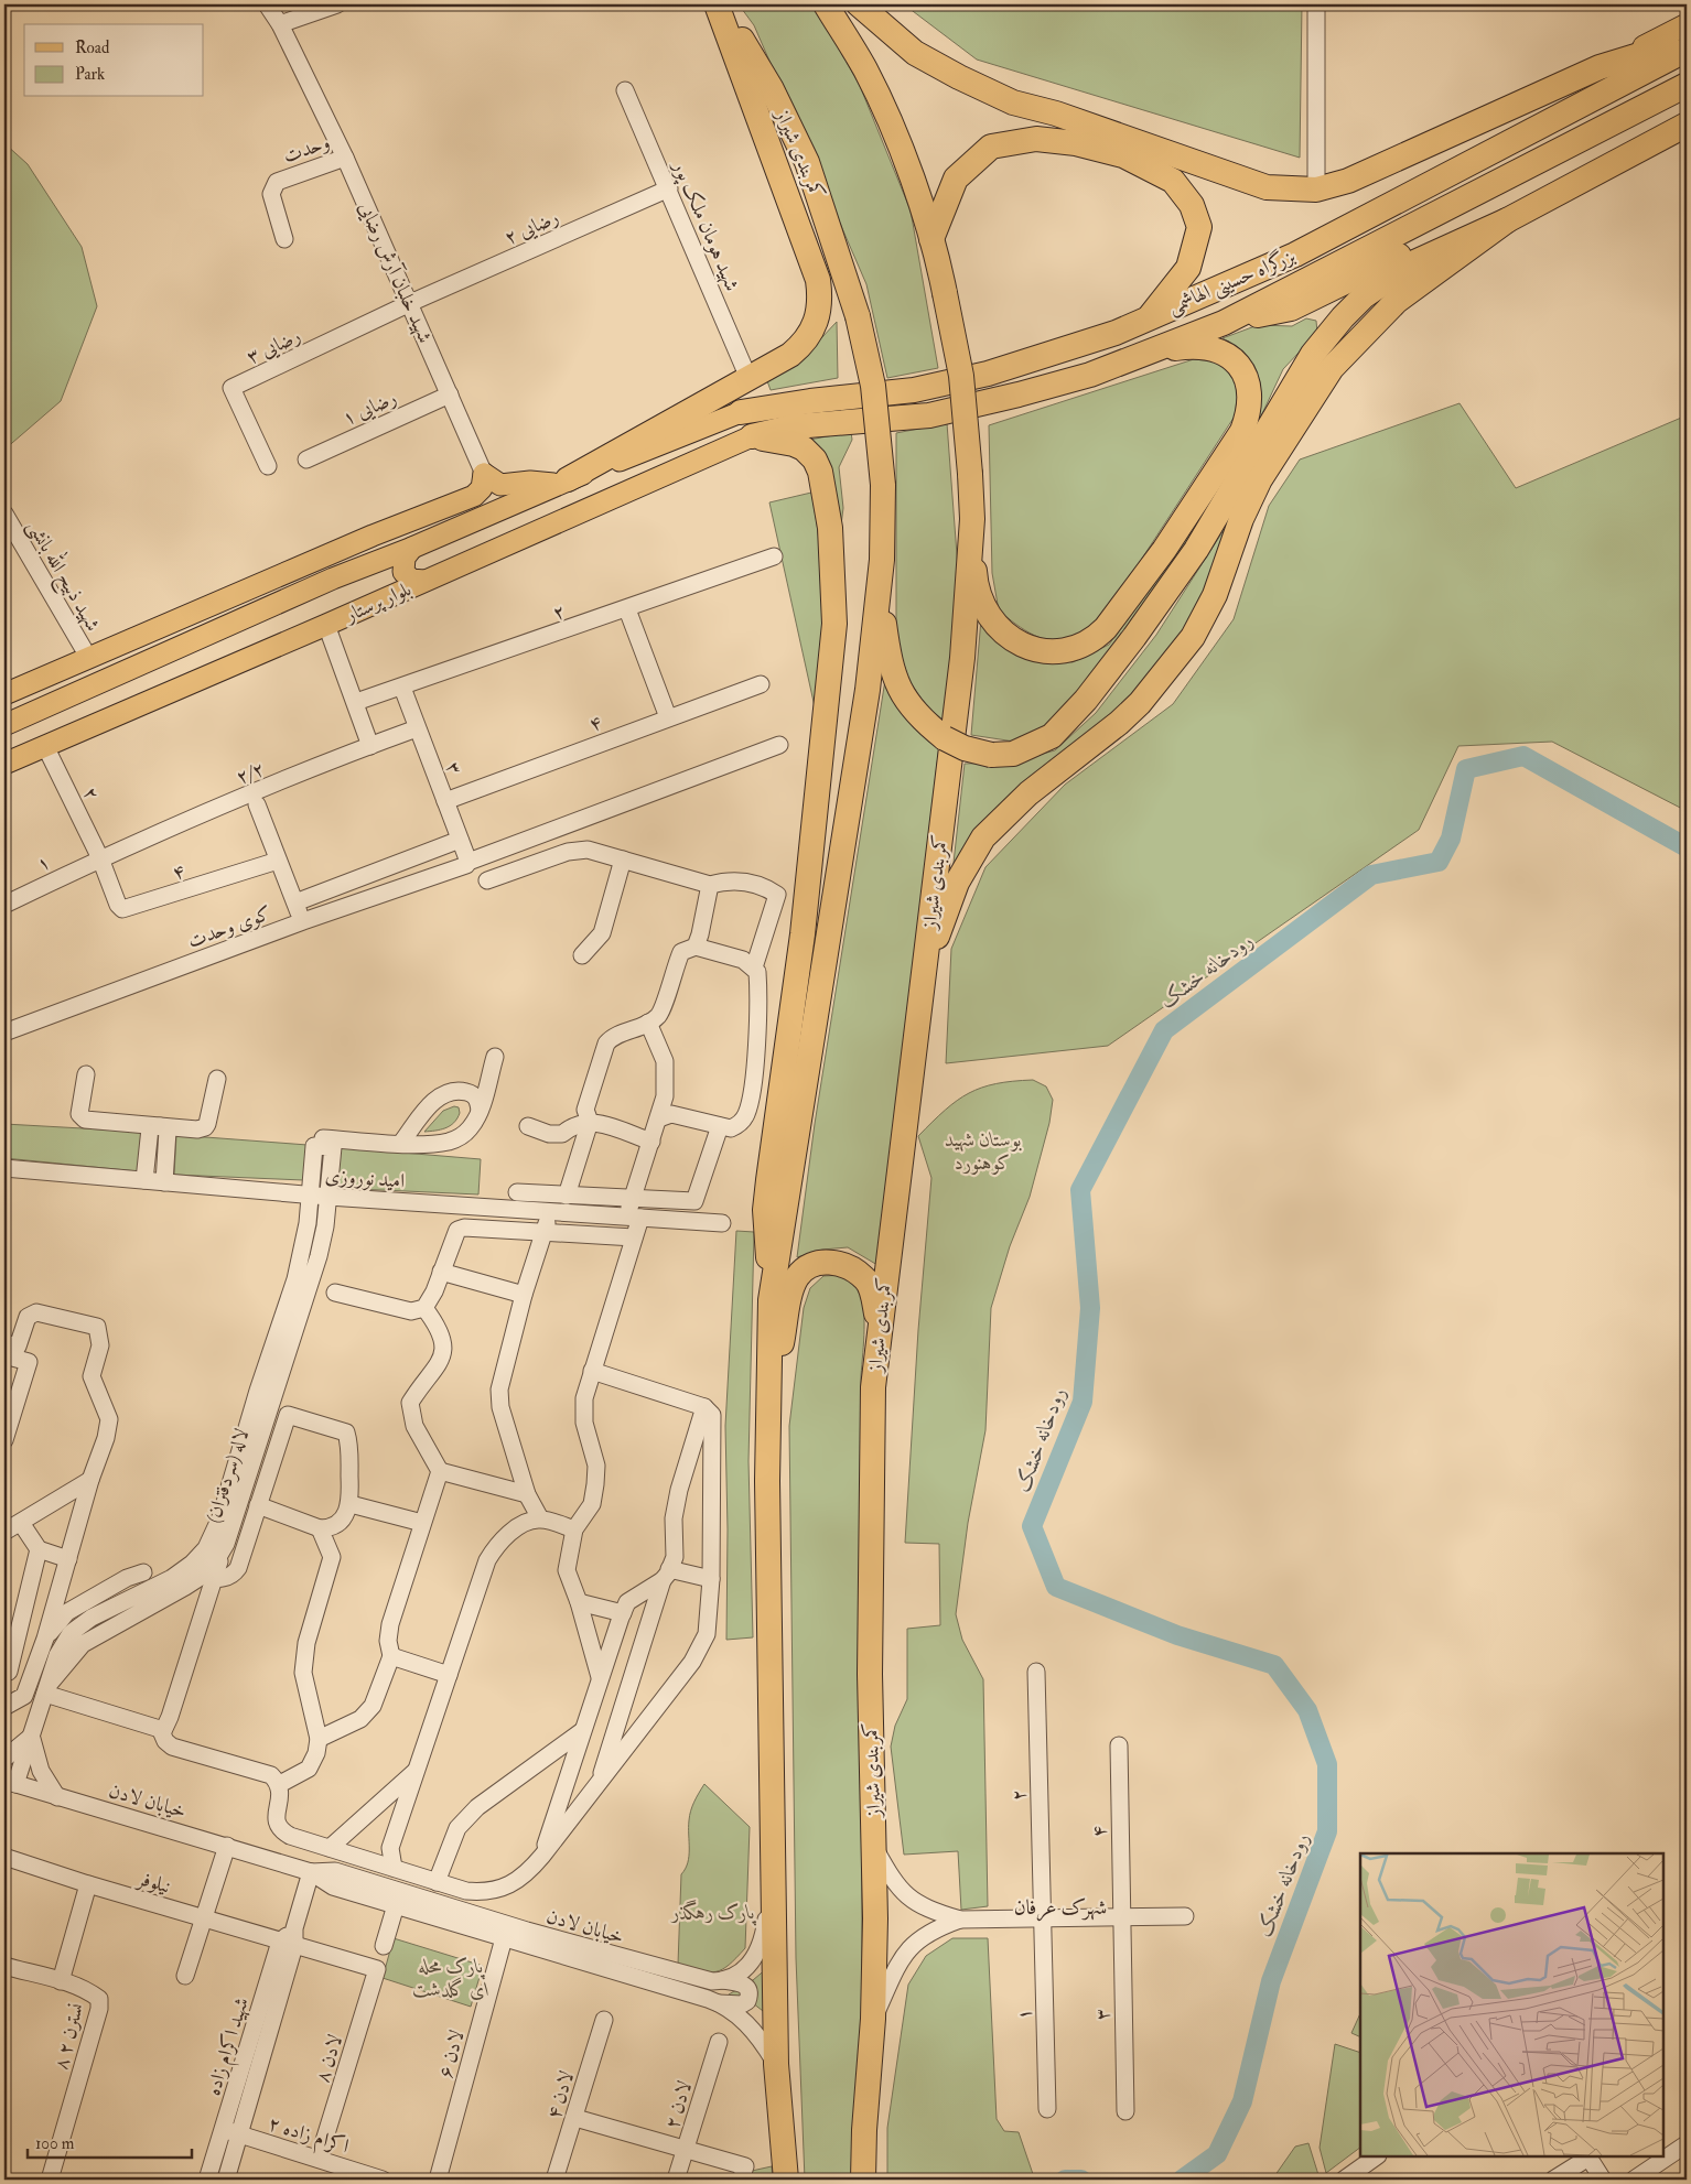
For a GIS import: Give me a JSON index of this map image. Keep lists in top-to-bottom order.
{
  "streets": {
    "highway": ["کمربندی شیراز", "بزرگراه حسینی الهاشمی"],
    "main road": ["بلوار پرستار"],
    "street": [
      "وحدت",
      "شهید هومان ملک پور",
      "رضایی ۲",
      "شهید خلبان آرش رضایی",
      "رضایی ۳",
      "رضایی ۱",
      "شهید ذبیح الله بانشی",
      "۲",
      "۴",
      "۳",
      "۲/۲",
      "۱",
      "کوی وحدت",
      "امید نوروزی",
      "لاله (سردفتران)",
      "خیابان لادن",
      "نیلوفر",
      "۸ نسترن ۲",
      "شهید اکرام زاده",
      "۶ لادن",
      "۸ لادن",
      "۴ لادن",
      "۲ لادن",
      "۲ اکرام زاده"
    ]
  },
  "crossings": [
    ["وحدت", "شهید خلبان آرش رضایی"],
    ["شهید هومان ملک پور", "رضایی ۲"],
    ["رضایی ۲", "شهید خلبان آرش رضایی"],
    ["رضایی ۲", "رضایی ۳"],
    ["شهید خلبان آرش رضایی", "رضایی ۳"],
    ["شهید خلبان آرش رضایی", "رضایی ۱"],
    ["بزرگراه حسینی الهاشمی", "بلوار پرستار"],
    ["بلوار پرستار", "۲"],
    ["۲", "۴"],
    ["۲", "۳"],
    ["۲", "۲/۲"],
    ["۲", "۱"],
    ["۴", "۳"],
    ["۳", "۲/۲"],
    ["۳", "کوی وحدت"],
    ["۲/۲", "۱"],
    ["امید نوروزی", "لاله (سردفتران)"],
    ["لاله (سردفتران)", "خیابان لادن"],
    ["خیابان لادن", "شهید اکرام زاده"],
    ["خیابان لادن", "۶ لادن"],
    ["نیلوفر", "شهید اکرام زاده"],
    ["نیلوفر", "۸ لادن"],
    ["شهید اکرام زاده", "۲ اکرام زاده"],
    ["۸ لادن", "۲ اکرام زاده"]
  ],
  "districts": ["شهرک عرفان"],
  "water": ["رودخانه خشک"],
  "parks": ["بوستان شهید کوهنورد", "پارک رهگذر", "پارک محله ای گلدشت"],
  "legend": ["Road", "Park"],
  "scale_bar": "100 m"
}
